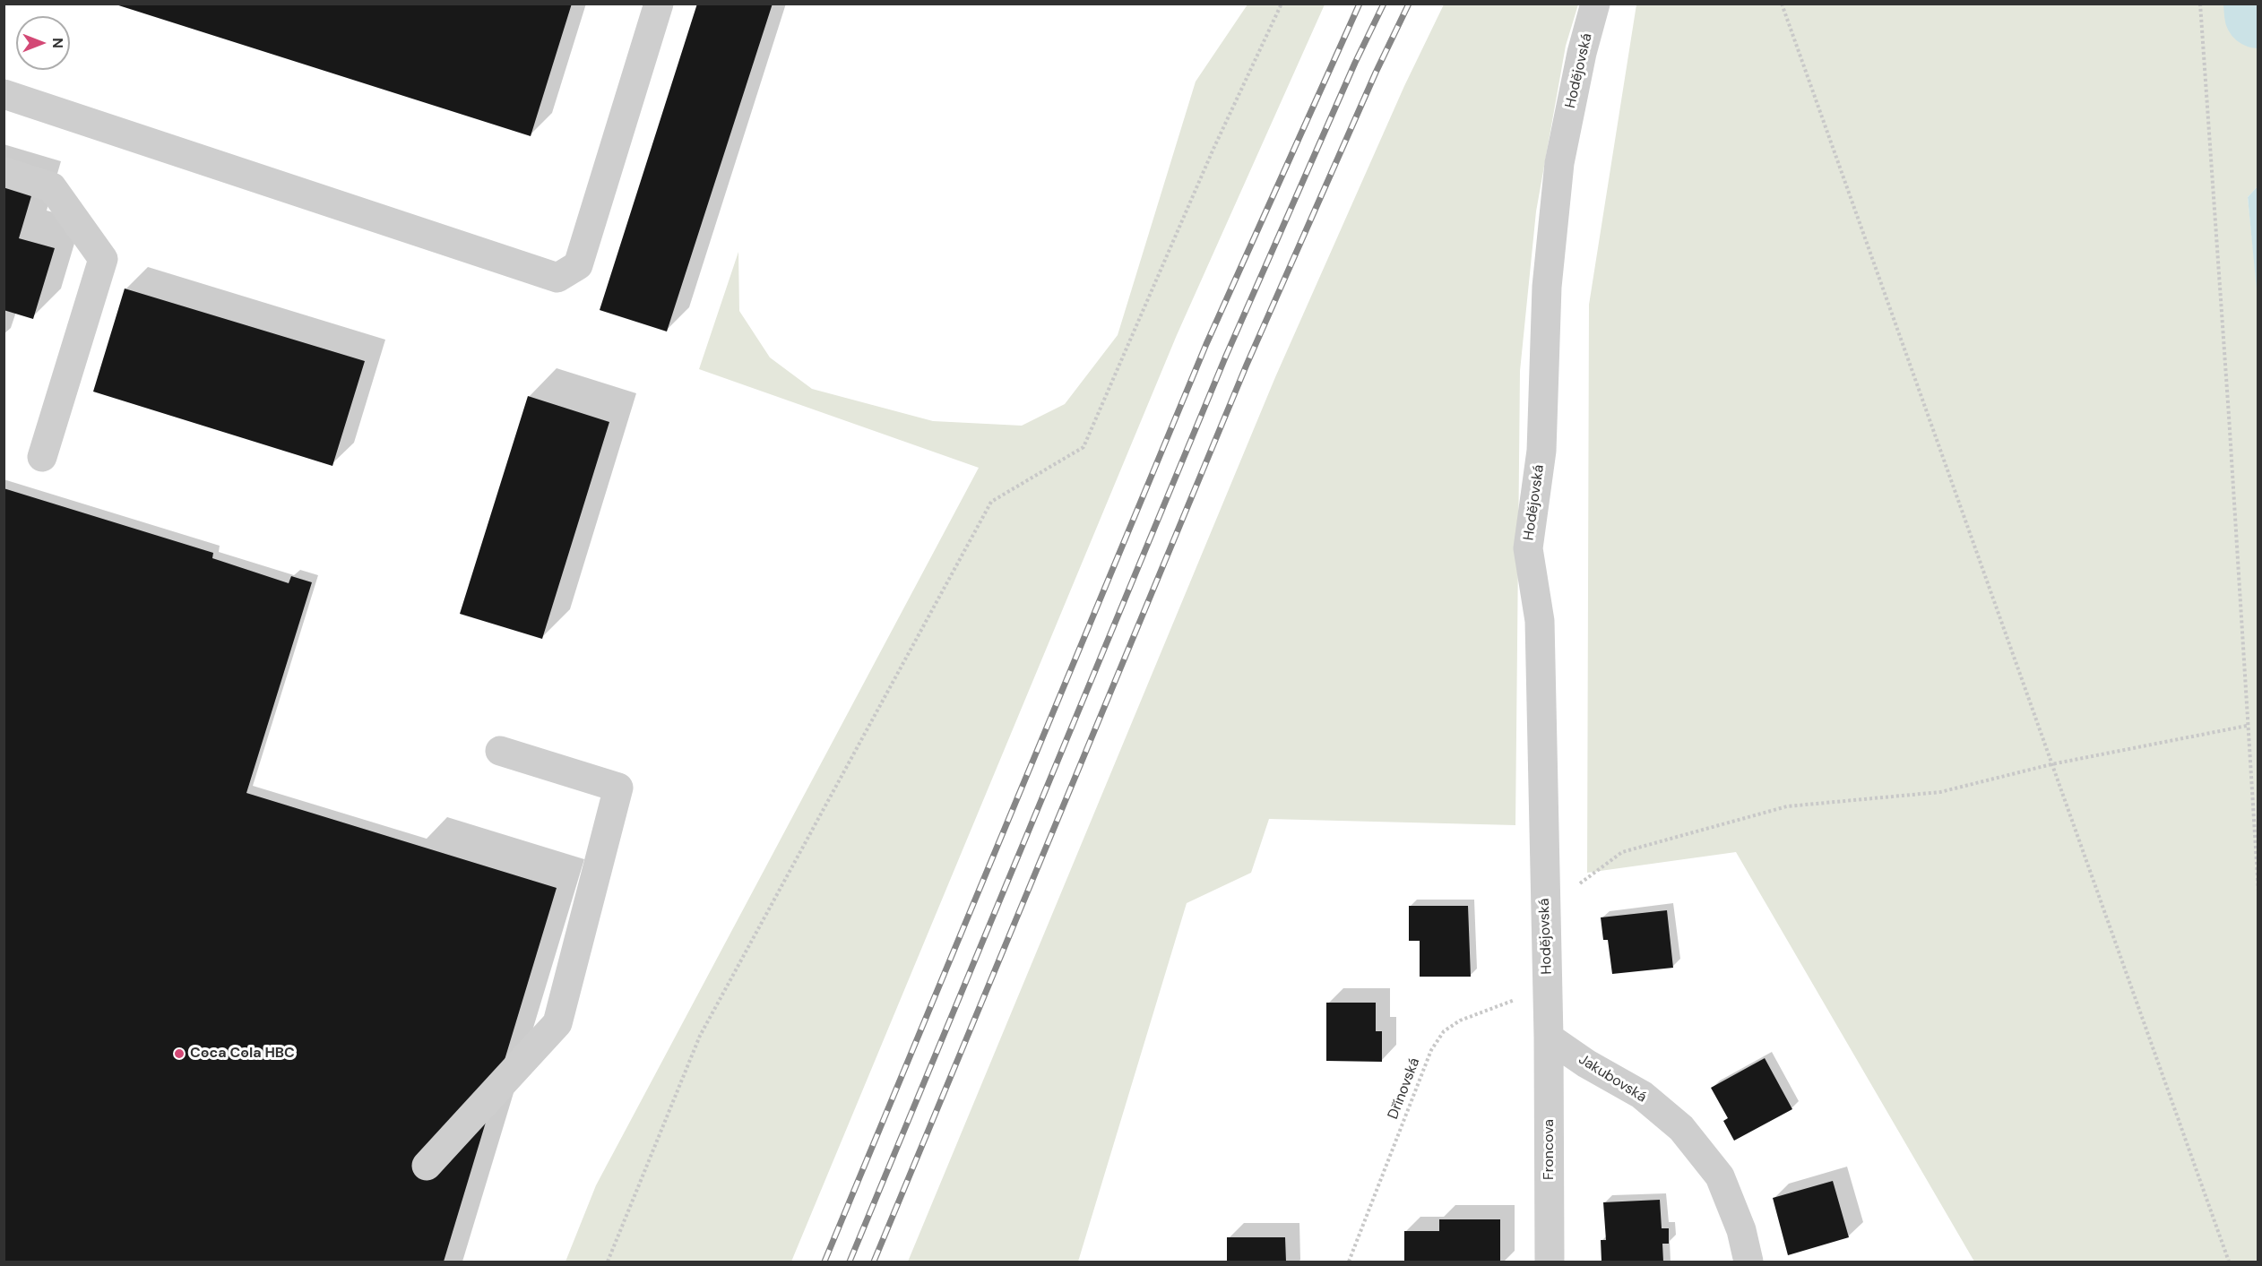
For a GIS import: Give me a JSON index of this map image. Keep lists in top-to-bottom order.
{
  "streets": {
    "street": ["Hodějovská", "Jakubovská", "Froncova"],
    "path": ["Dřínovská"]
  },
  "crossings": [
    ["Hodějovská", "Jakubovská"],
    ["Hodějovská", "Dřínovská"],
    ["Hodějovská", "Froncova"],
    ["Jakubovská", "Froncova"]
  ],
  "places": ["Coca Cola HBC"],
  "north": "right"
}
